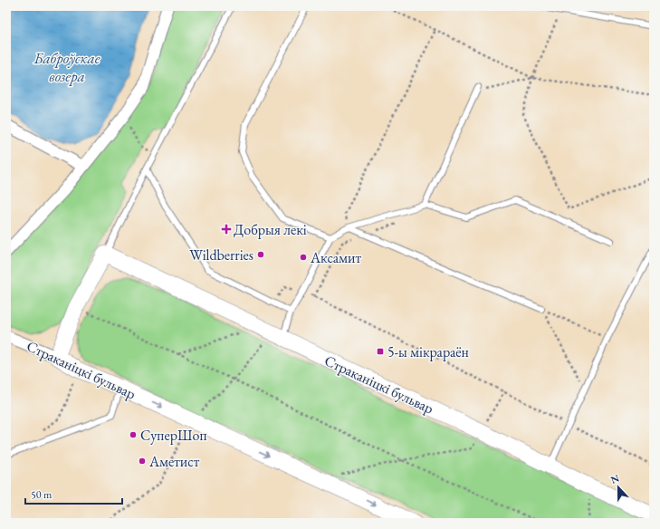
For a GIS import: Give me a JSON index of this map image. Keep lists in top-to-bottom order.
{
  "streets": {
    "street": ["Страканіцкі бульвар"]
  },
  "water": ["Баброўскае возера"],
  "places": {
    "health": ["Добрыя лекi"],
    "other": [
      "Wildberries",
      "Аксамит",
      "СуперШоп",
      "Аметист"
    ],
    "transit": ["5-ы мікрараён"]
  },
  "scale_bar": "50 m",
  "north": "top"
}
